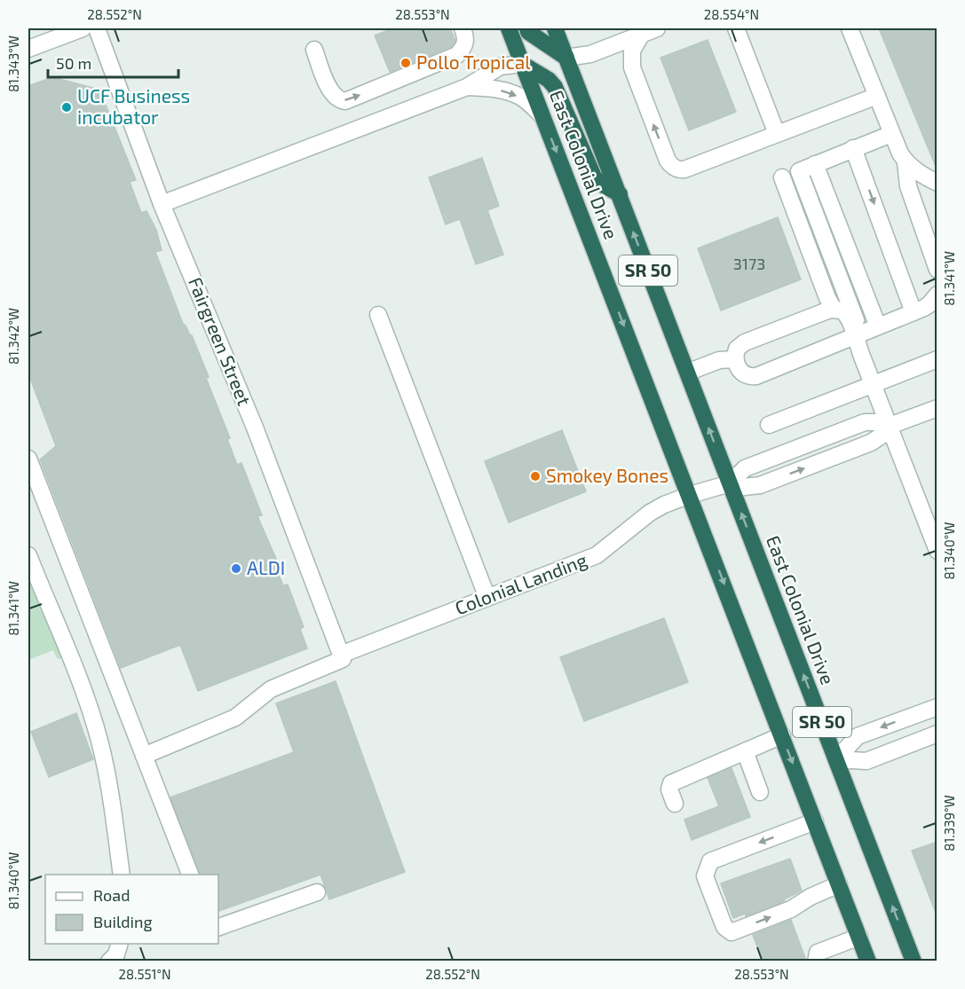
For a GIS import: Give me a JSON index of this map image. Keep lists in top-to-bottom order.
{
  "streets": {
    "highway": ["East Colonial Drive", "SR 50"],
    "street": ["Fairgreen Street", "Colonial Landing"]
  },
  "crossings": [
    ["East Colonial Drive", "Colonial Landing"],
    ["Fairgreen Street", "Colonial Landing"]
  ],
  "places": [
    "Pollo Tropical",
    "UCF Business incubator",
    "Smokey Bones",
    "ALDI"
  ],
  "house_numbers": ["3173"],
  "legend": ["Road", "Building"],
  "scale_bar": "50 m",
  "coordinates": [
    "28.552°N",
    "28.553°N",
    "28.554°N",
    "81.343°W",
    "81.341°W",
    "81.342°W",
    "81.340°W",
    "81.339°W",
    "28.551°N"
  ]
}
